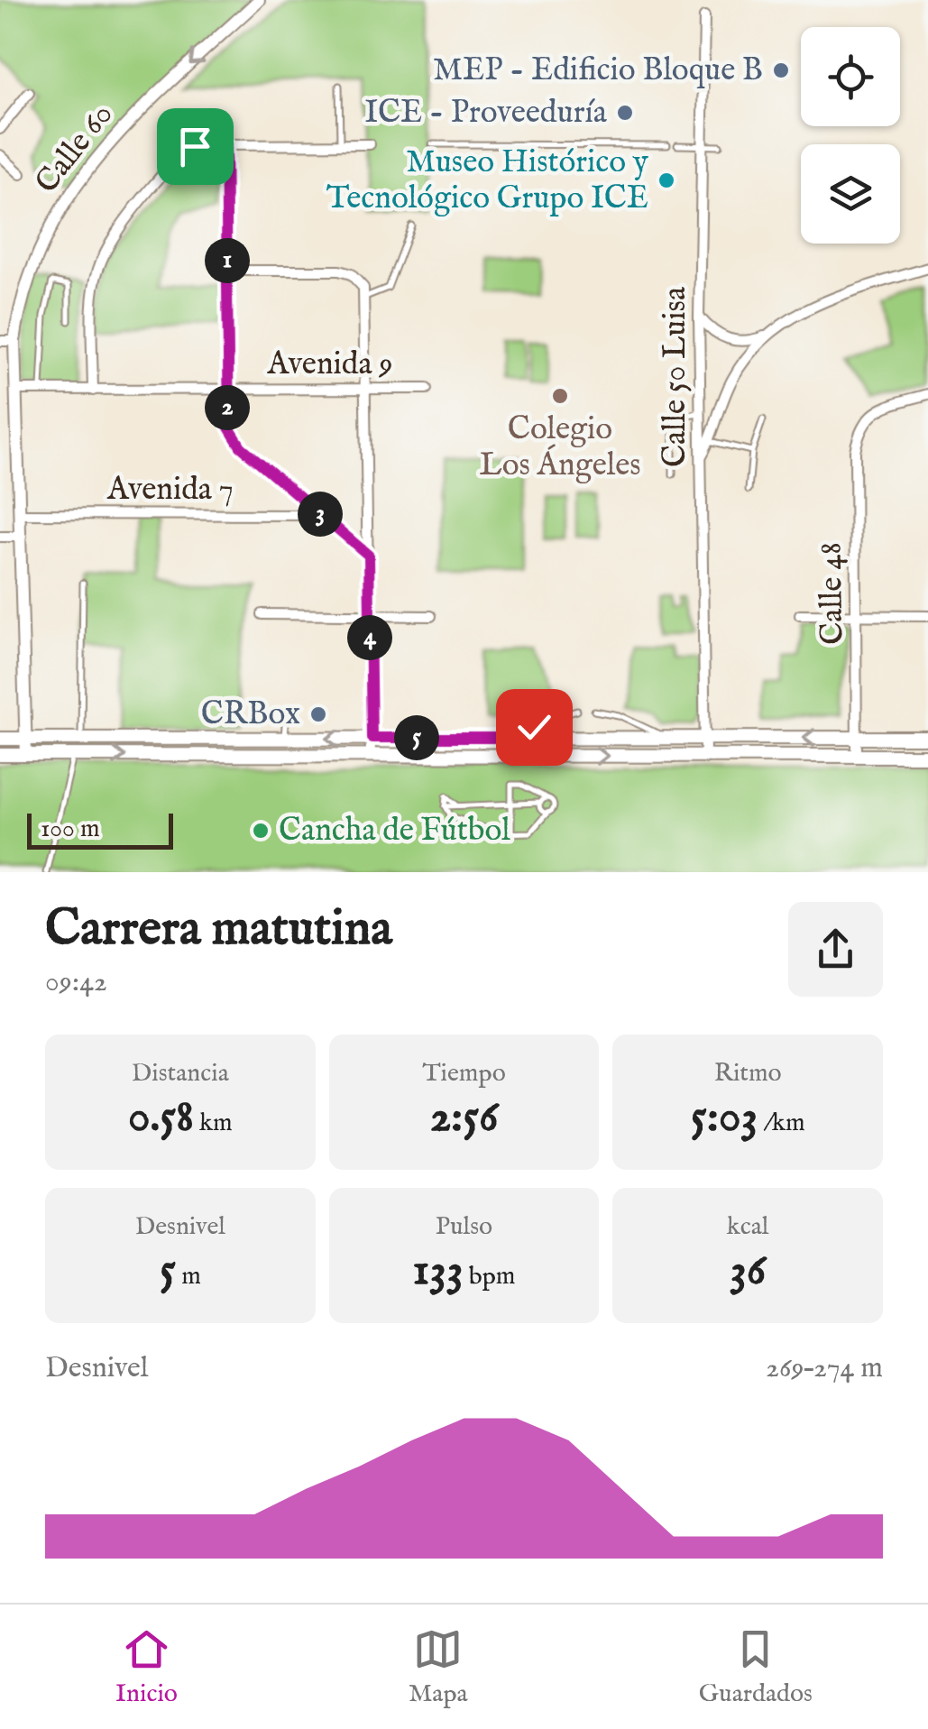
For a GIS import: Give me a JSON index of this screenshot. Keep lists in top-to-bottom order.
{
  "streets": {
    "street": [
      "Calle 60",
      "Avenida 9",
      "Calle 50 Luisa",
      "Avenida 7",
      "Calle 48"
    ]
  },
  "crossings": [
    ["Calle 60", "Avenida 9"],
    ["Calle 60", "Avenida 7"]
  ],
  "one_way": ["Calle 60"],
  "places": [
    "MEP - Edificio Bloque B",
    "ICE - Proveeduría",
    "Museo Histórico y Tecnológico Grupo ICE",
    "Colegio Los Ángeles",
    "CRBox",
    "Cancha de Fútbol"
  ],
  "scale_bar": "100 m",
  "page": {
    "pins": [
      "1",
      "2",
      "3",
      "4",
      "5"
    ],
    "scale": "100 m",
    "heading": ["Carrera matutina", "09:42"],
    "stats": [
      ["Distancia", "0.58 km"],
      ["Tiempo", "2:56"],
      ["Ritmo", "5:03 /km"],
      ["Desnivel", "5 m"],
      ["Pulso", "133 bpm"],
      ["kcal", "36"]
    ],
    "chart": ["Desnivel", "269–274 m"],
    "tabs": ["Inicio", "Mapa", "Guardados"]
  }
}
